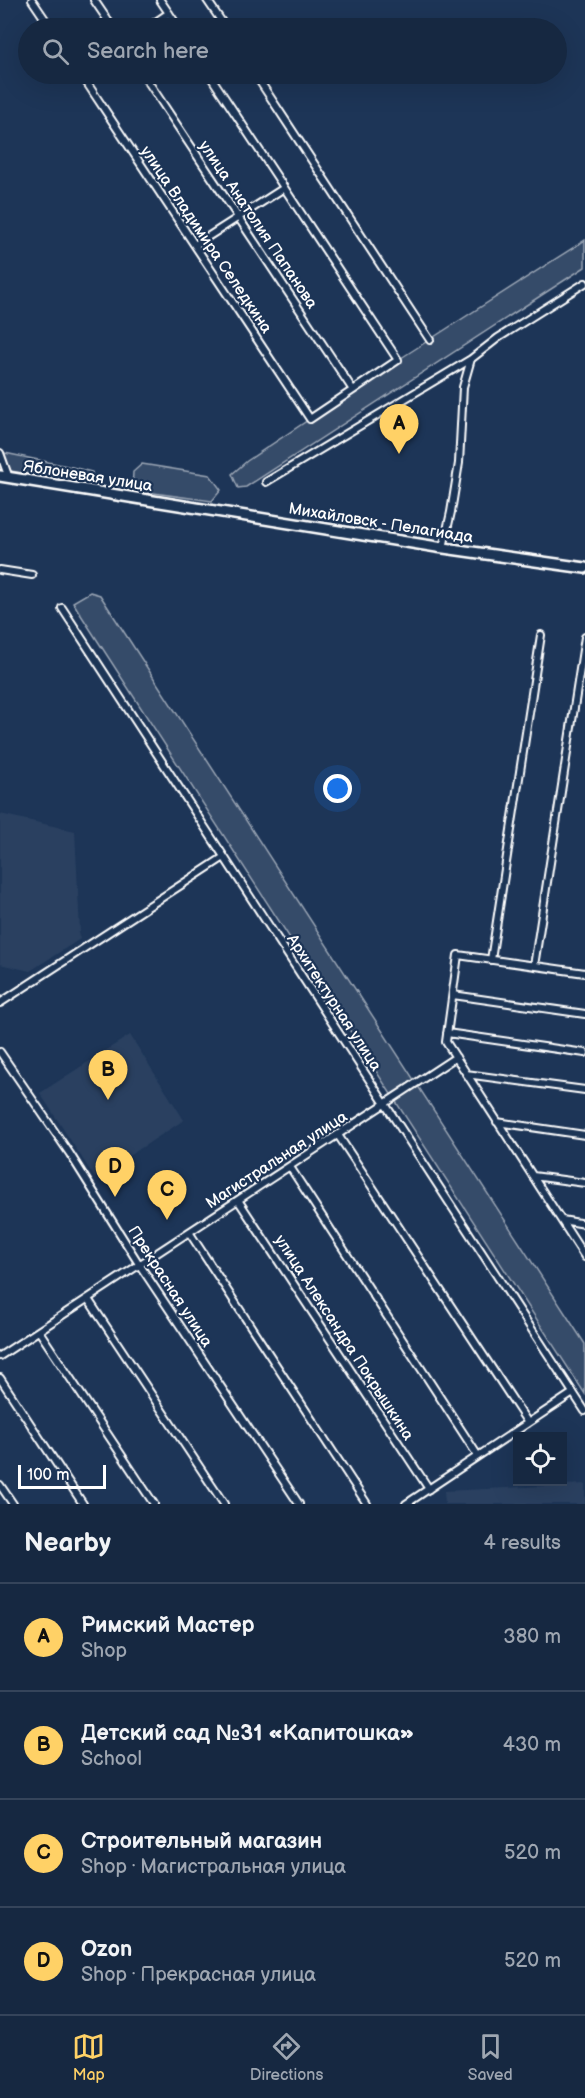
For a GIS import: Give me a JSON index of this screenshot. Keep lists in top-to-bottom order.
{
  "streets": {
    "street": [
      "улица Анатолия Папанова",
      "улица Владимира Селедкина",
      "Яблоневая улица",
      "Михайловск - Пелагиада",
      "Архитектурная улица",
      "Магистральная улица",
      "Прекрасная улица",
      "улица Александра Покрышкина"
    ]
  },
  "crossings": [
    ["улица Анатолия Папанова", "улица Владимира Селедкина"],
    ["Яблоневая улица", "Михайловск - Пелагиада"],
    ["Архитектурная улица", "Магистральная улица"],
    ["Магистральная улица", "Прекрасная улица"],
    ["Магистральная улица", "улица Александра Покрышкина"]
  ],
  "scale_bar": "100 m",
  "page": {
    "search": "Search here",
    "pins": [
      "A",
      "B",
      "D",
      "C"
    ],
    "scale": "100 m",
    "heading": ["Nearby", "4 results"],
    "list": [
      {
        "mark": "A",
        "name": "Римский Мастер",
        "note": "Shop",
        "value": "380 m"
      },
      {
        "mark": "B",
        "name": "Детский сад №31 «Капитошка»",
        "note": "School",
        "value": "430 m"
      },
      {
        "mark": "C",
        "name": "Строительный магазин",
        "note": "Shop · Магистральная улица",
        "value": "520 m"
      },
      {
        "mark": "D",
        "name": "Ozon",
        "note": "Shop · Прекрасная улица",
        "value": "520 m"
      }
    ],
    "nav": ["Map", "Directions", "Saved"]
  }
}
